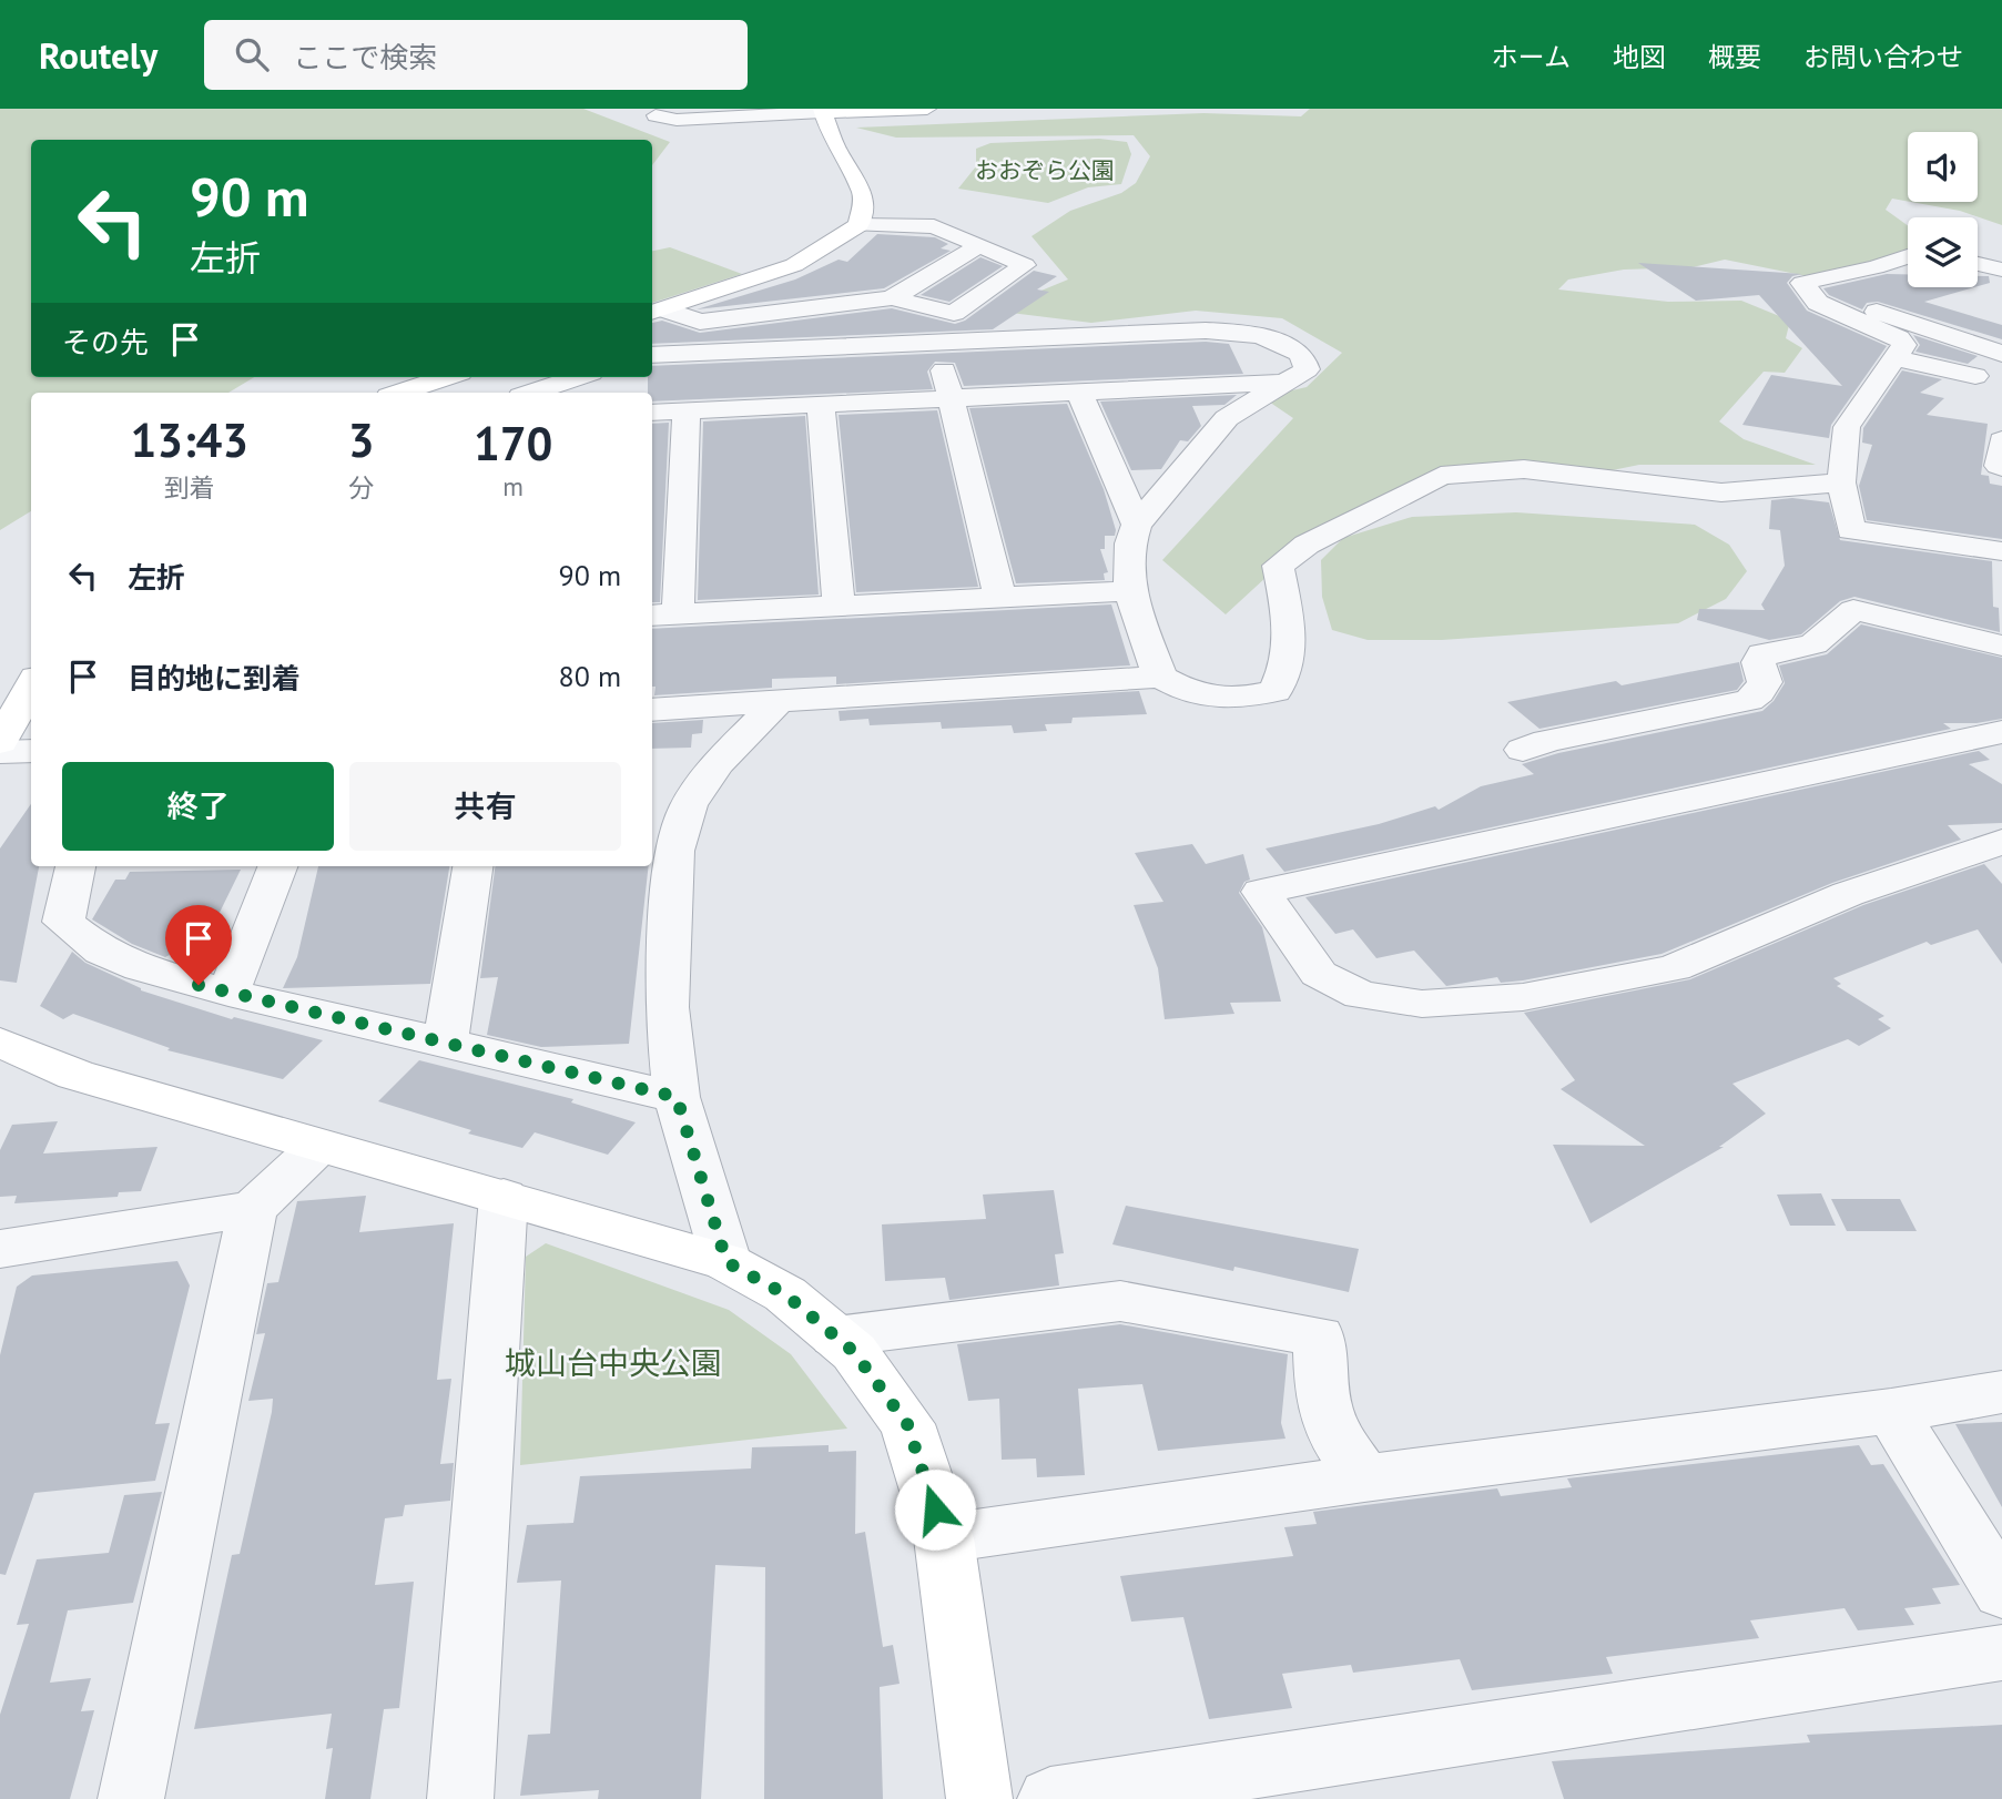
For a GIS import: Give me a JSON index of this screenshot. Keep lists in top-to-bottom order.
{
  "parks": ["おおぞら公園", "城山台中央公園"],
  "page": {
    "header": "Routely",
    "search": "ここで検索",
    "nav": [
      "ホーム",
      "地図",
      "概要",
      "お問い合わせ"
    ],
    "turn": ["90 m", "左折"],
    "then": "その先",
    "eta": [
      "13:43",
      "到着",
      "3",
      "分",
      "170",
      "m"
    ],
    "list": [
      {
        "name": "左折",
        "value": "90 m"
      },
      {
        "name": "目的地に到着",
        "value": "80 m"
      }
    ],
    "buttons": ["終了", "共有"]
  }
}
